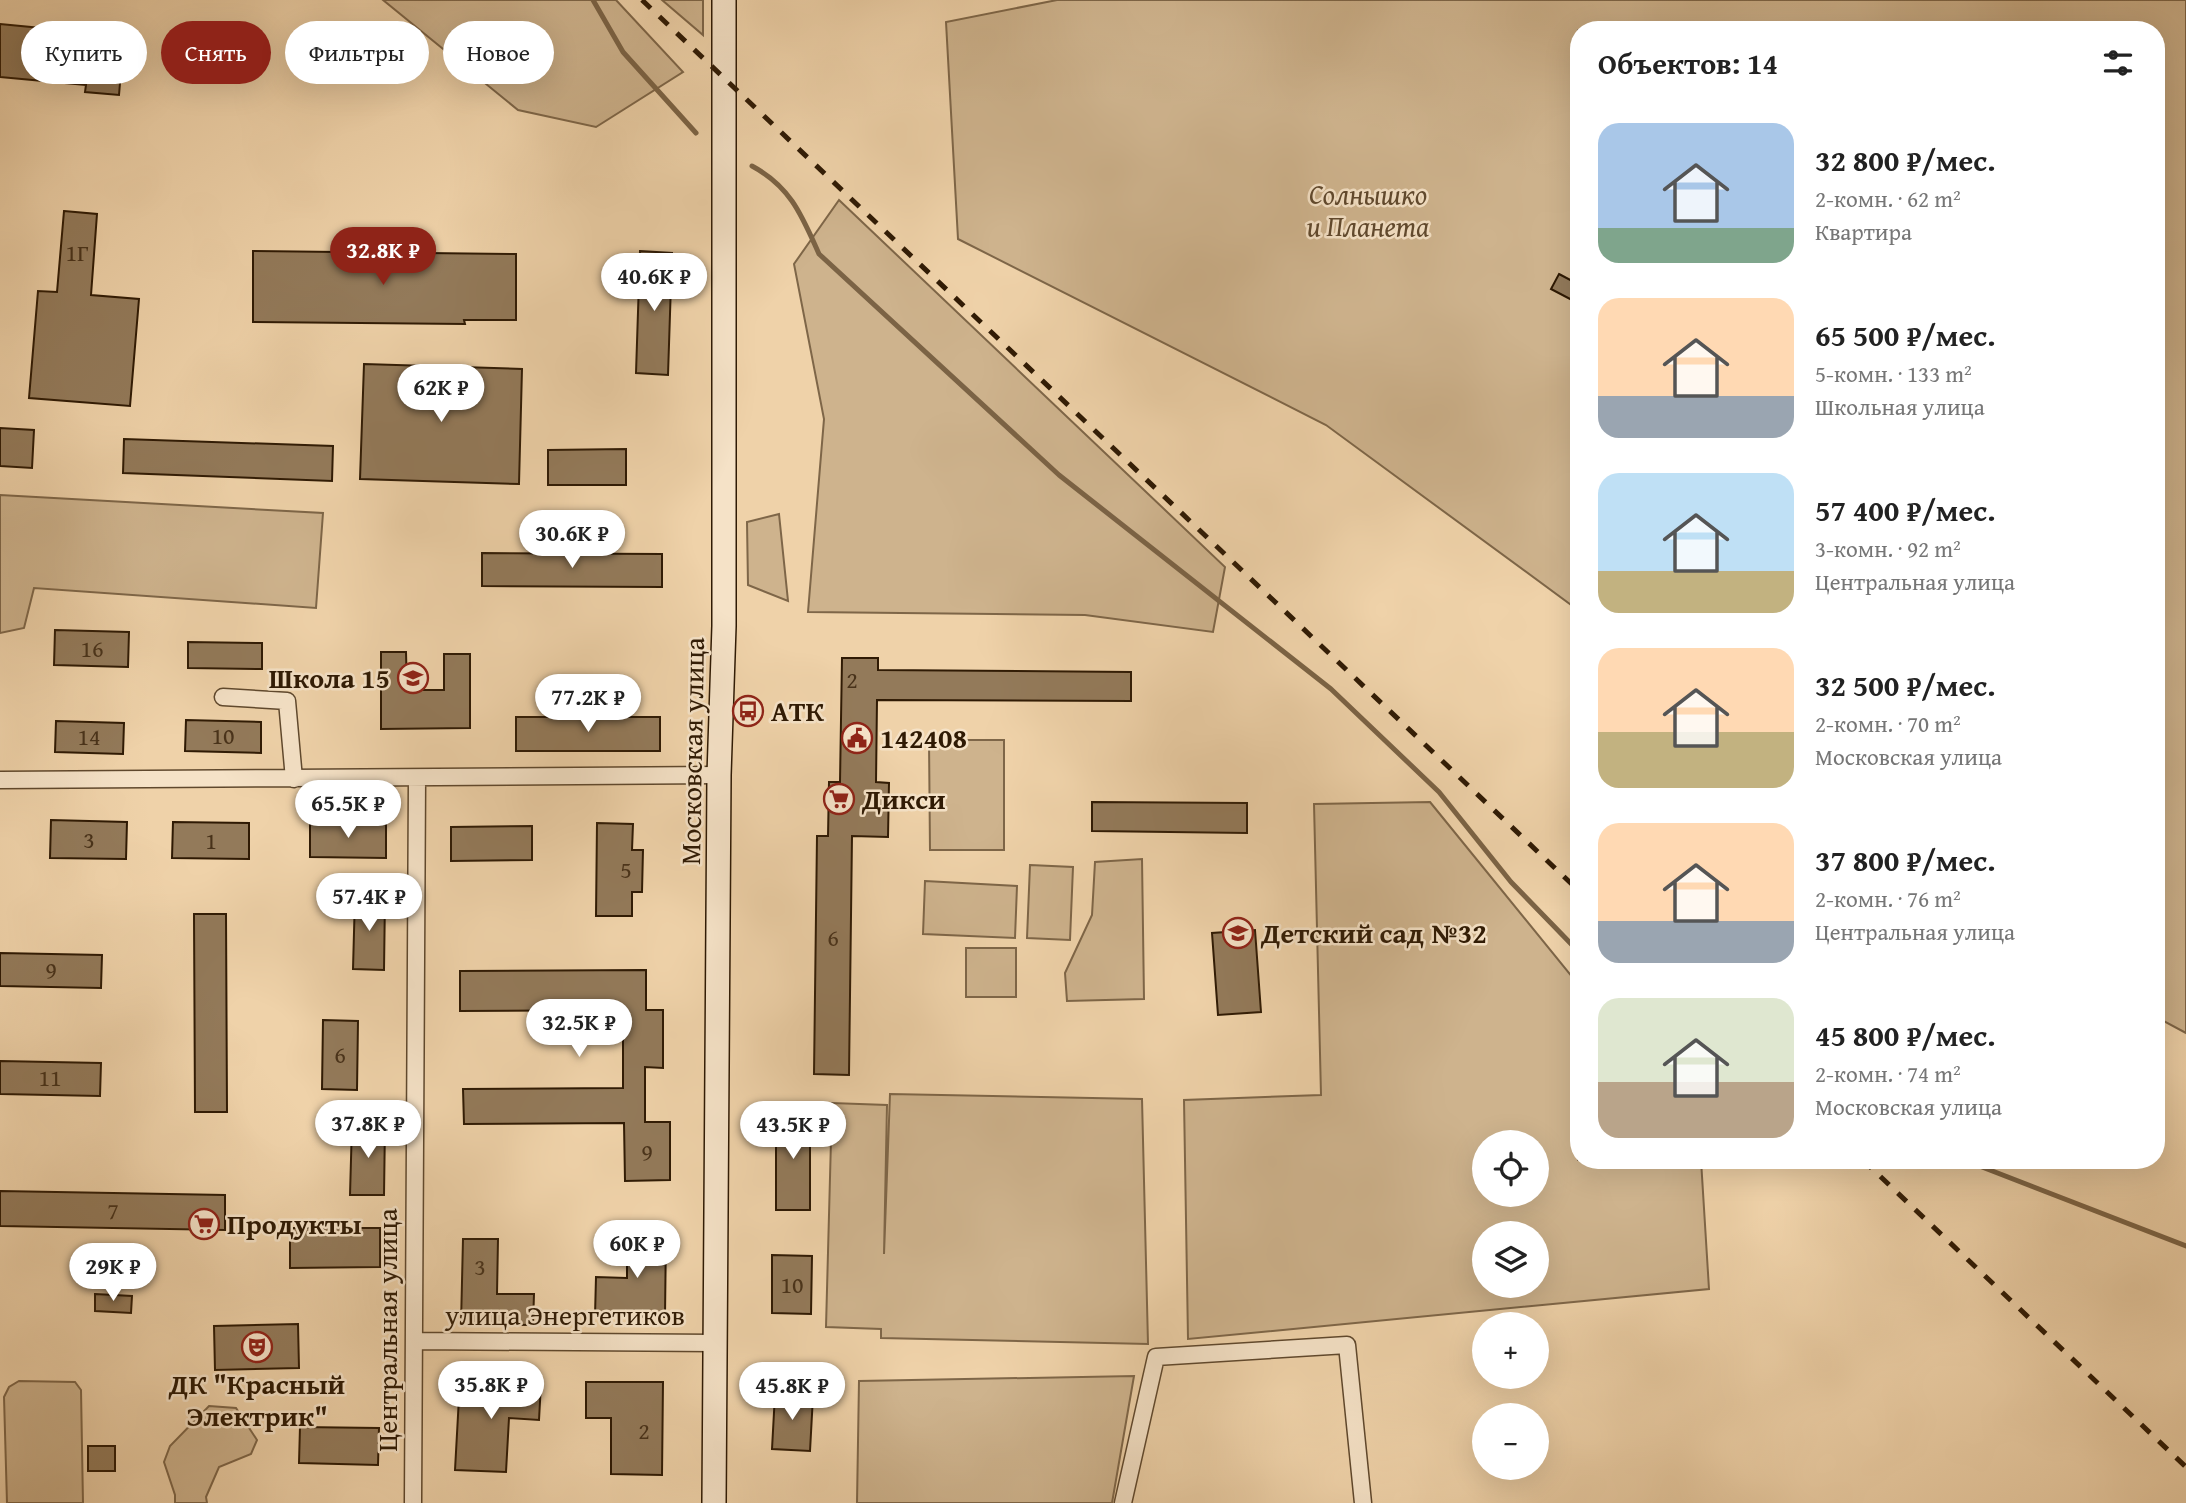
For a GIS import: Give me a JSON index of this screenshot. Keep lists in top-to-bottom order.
{
  "streets": {
    "street": ["Московская улица", "улица Энергетиков", "Центральная улица"]
  },
  "crossings": [
    ["Московская улица", "улица Энергетиков"],
    ["улица Энергетиков", "Центральная улица"]
  ],
  "parks": ["Солнышко и Планета"],
  "places": {
    "school or university": ["Школа 15", "Детский сад №32"],
    "bus stop": ["АТК"],
    "public building": ["142408"],
    "supermarket": ["Дикси", "Продукты"],
    "theatre": ["ДК \"Красный Электрик\""]
  },
  "house_numbers": [
    "1Г",
    "16",
    "2",
    "10",
    "14",
    "3",
    "1",
    "5",
    "6",
    "9",
    "6",
    "11",
    "9",
    "7",
    "3",
    "10",
    "2"
  ],
  "page": {
    "chip": [
      "Купить",
      "Снять",
      "Фильтры",
      "Новое"
    ],
    "heading": "Объектов: 14",
    "list": [
      {
        "name": "32 800 ₽/мес.",
        "note": "2-комн. · 62 m² · Квартира"
      },
      {
        "name": "65 500 ₽/мес.",
        "note": "5-комн. · 133 m² · Школьная улица"
      },
      {
        "name": "57 400 ₽/мес.",
        "note": "3-комн. · 92 m² · Центральная улица"
      },
      {
        "name": "32 500 ₽/мес.",
        "note": "2-комн. · 70 m² · Московская улица"
      },
      {
        "name": "37 800 ₽/мес.",
        "note": "2-комн. · 76 m² · Центральная улица"
      },
      {
        "name": "45 800 ₽/мес.",
        "note": "2-комн. · 74 m² · Московская улица"
      }
    ],
    "price": [
      "32.8K ₽",
      "40.6K ₽",
      "62K ₽",
      "30.6K ₽",
      "77.2K ₽",
      "65.5K ₽",
      "57.4K ₽",
      "32.5K ₽",
      "37.8K ₽",
      "43.5K ₽",
      "60K ₽",
      "29K ₽",
      "35.8K ₽",
      "45.8K ₽"
    ],
    "map_buttons": ["+", "−"]
  }
}
